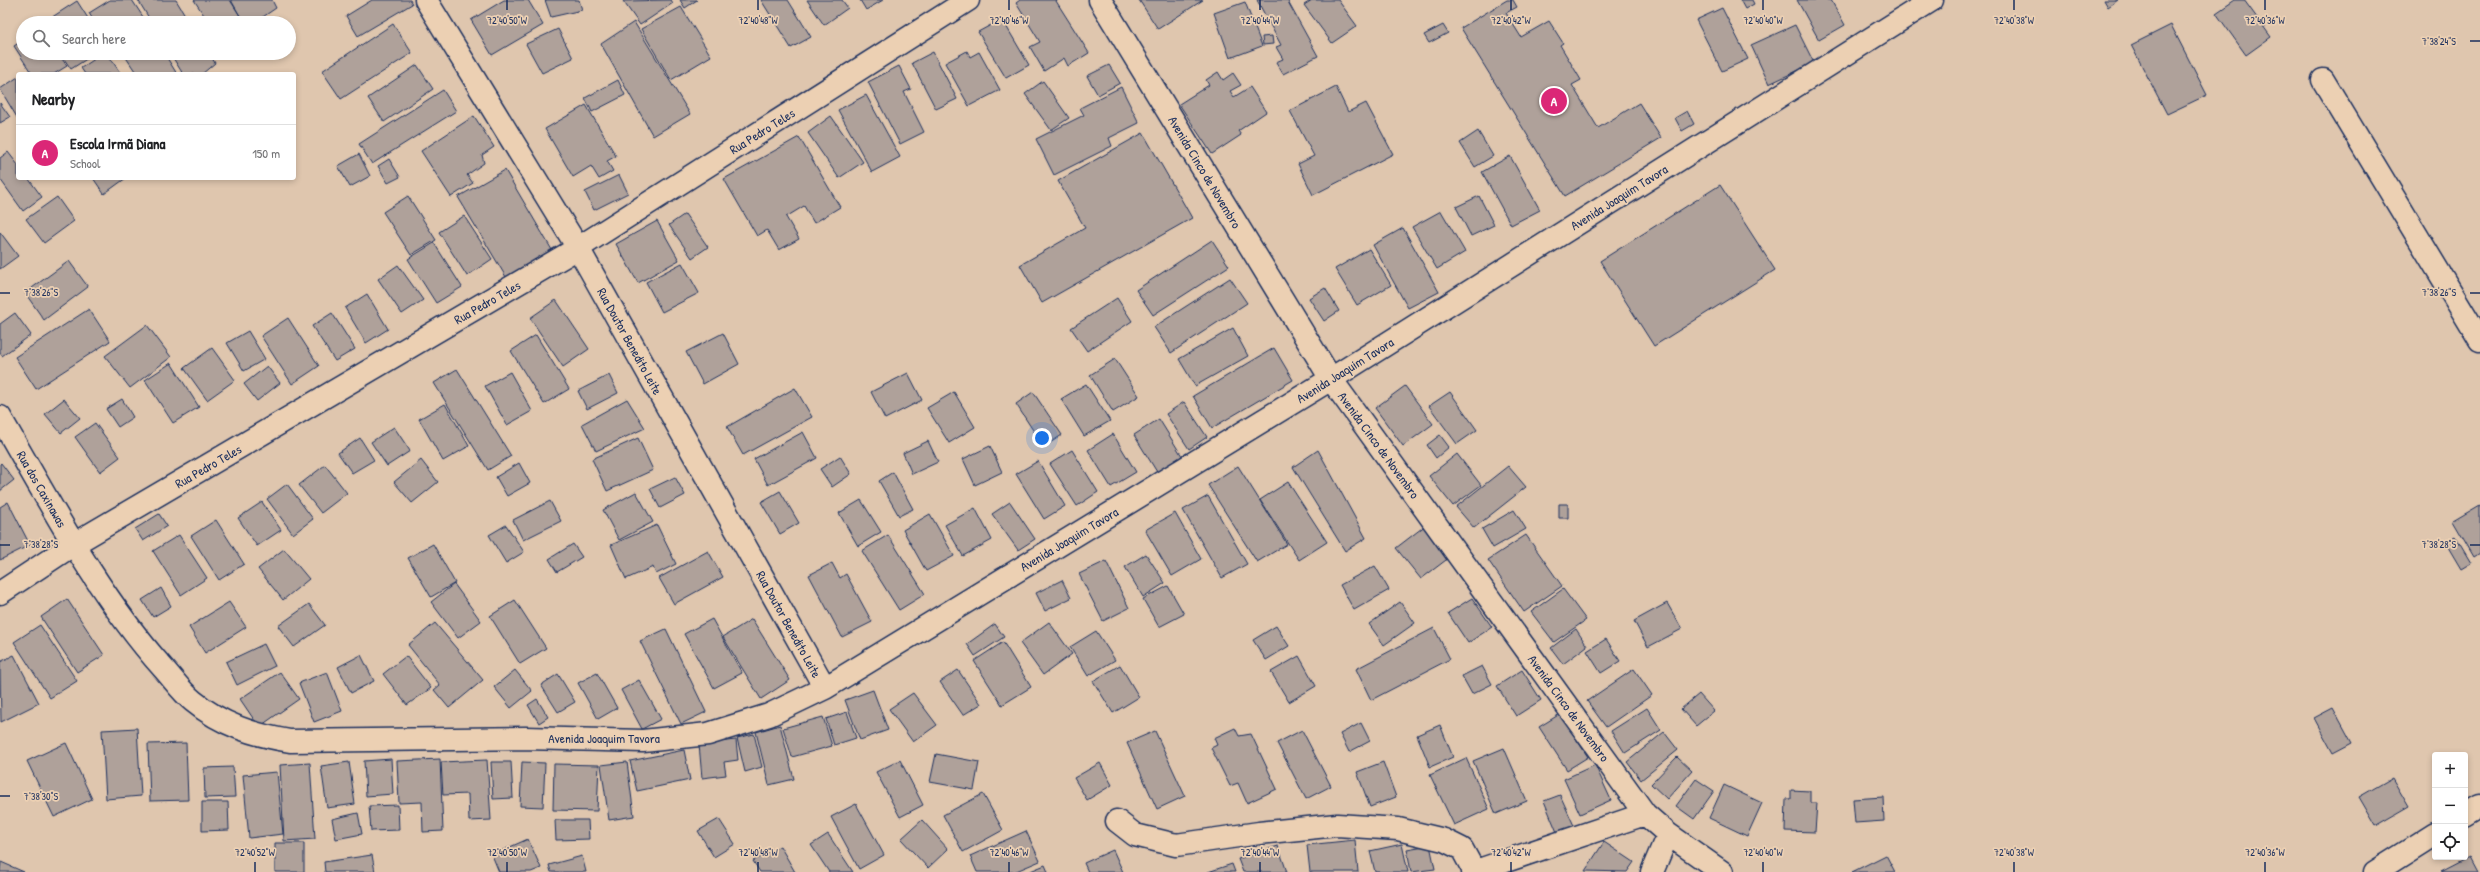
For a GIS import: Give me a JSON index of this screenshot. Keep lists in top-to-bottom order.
{
  "streets": {
    "street": [
      "Rua Pedro Teles",
      "Avenida Cinco de Novembro",
      "Avenida Joaquim Tavora",
      "Rua Doutor Benedito Leite",
      "Rua dos Caxinawas"
    ]
  },
  "crossings": [
    ["Rua Pedro Teles", "Rua Doutor Benedito Leite"],
    ["Rua Pedro Teles", "Rua dos Caxinawas"],
    ["Avenida Cinco de Novembro", "Avenida Joaquim Tavora"],
    ["Avenida Joaquim Tavora", "Rua Doutor Benedito Leite"],
    ["Avenida Joaquim Tavora", "Rua dos Caxinawas"]
  ],
  "page": {
    "search": "Search here",
    "heading": "Nearby",
    "pins": "A",
    "list": [
      {
        "mark": "A",
        "name": "Escola Irmã Diana",
        "note": "School",
        "value": "150 m"
      }
    ],
    "map_buttons": ["+", "−"]
  },
  "coordinates": [
    "72°40'50\"W",
    "72°40'48\"W",
    "72°40'46\"W",
    "72°40'44\"W",
    "72°40'42\"W",
    "72°40'40\"W",
    "72°40'38\"W",
    "72°40'36\"W",
    "7°38'24\"S",
    "7°38'26\"S",
    "7°38'28\"S",
    "7°38'30\"S",
    "72°40'52\"W"
  ]
}
